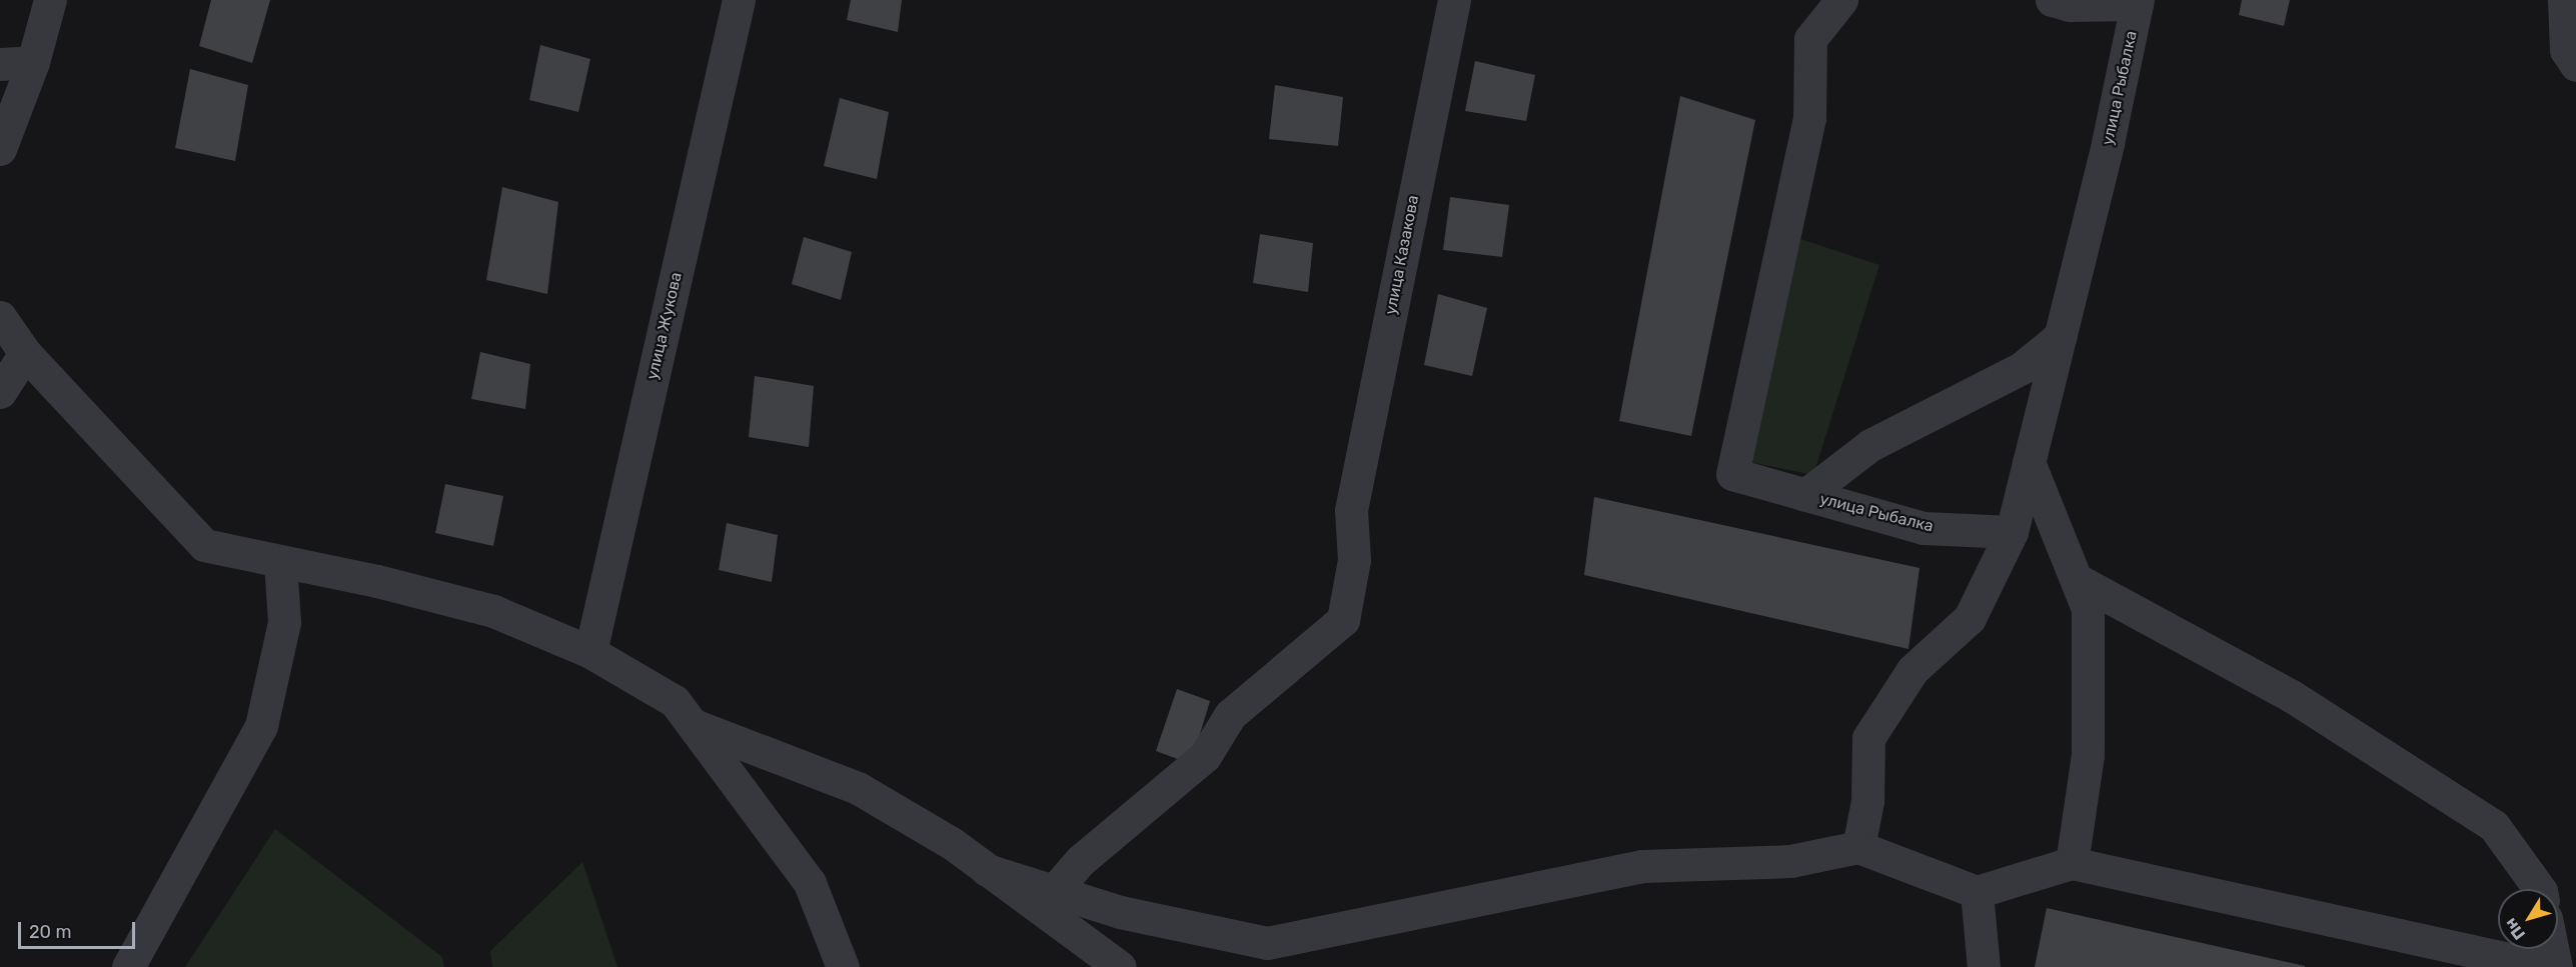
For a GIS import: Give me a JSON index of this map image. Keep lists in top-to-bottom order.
{
  "streets": {
    "street": ["улица Рыбалка", "улица Казакова", "улица Жукова"]
  },
  "scale_bar": "20 m",
  "north": "bottom left"
}
